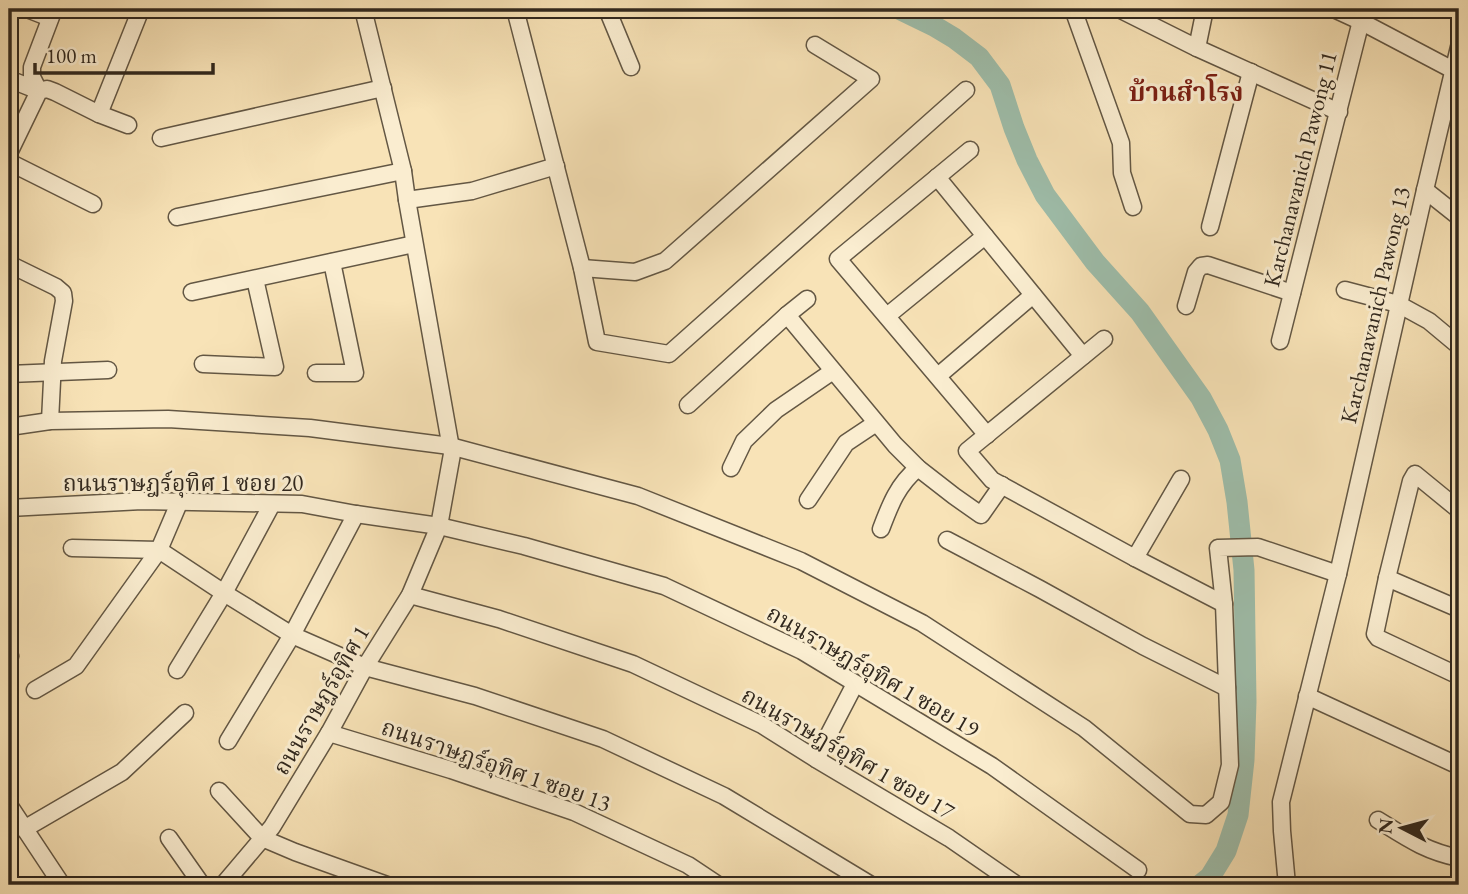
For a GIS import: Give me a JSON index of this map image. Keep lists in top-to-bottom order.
{
  "streets": {
    "street": [
      "Karchanavanich Pawong 11",
      "Karchanavanich Pawong 13",
      "ถนนราษฎร์อุทิศ 1 ซอย 20",
      "ถนนราษฎร์อุทิศ 1 ซอย 19",
      "ถนนราษฎร์อุทิศ 1",
      "ถนนราษฎร์อุทิศ 1 ซอย 17",
      "ถนนราษฎร์อุทิศ 1 ซอย 13"
    ]
  },
  "crossings": [
    ["ถนนราษฎร์อุทิศ 1 ซอย 20", "ถนนราษฎร์อุทิศ 1 ซอย 19"],
    ["ถนนราษฎร์อุทิศ 1 ซอย 20", "ถนนราษฎร์อุทิศ 1"],
    ["ถนนราษฎร์อุทิศ 1 ซอย 19", "ถนนราษฎร์อุทิศ 1"],
    ["ถนนราษฎร์อุทิศ 1", "ถนนราษฎร์อุทิศ 1 ซอย 17"],
    ["ถนนราษฎร์อุทิศ 1", "ถนนราษฎร์อุทิศ 1 ซอย 13"]
  ],
  "districts": ["บ้านสำโรง"],
  "scale_bar": "100 m",
  "north": "left"
}
